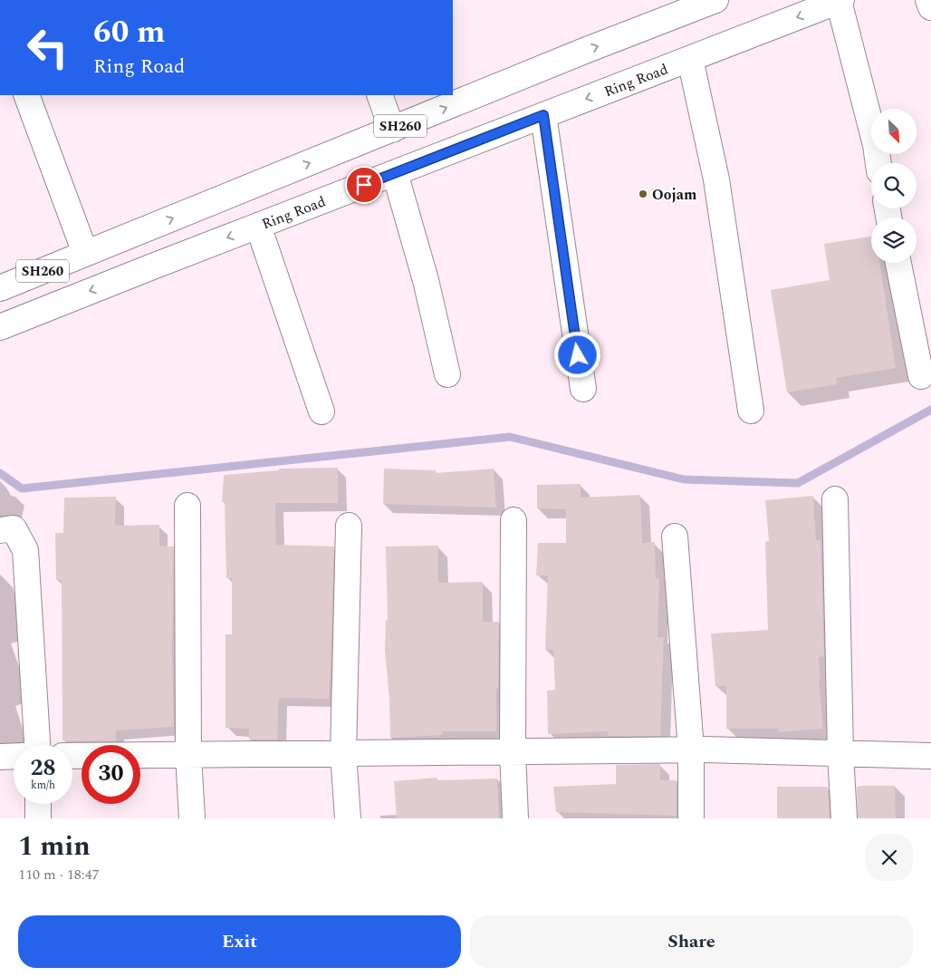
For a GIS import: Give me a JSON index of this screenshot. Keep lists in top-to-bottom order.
{
  "streets": {
    "main road": ["Ring Road", "SH260"]
  },
  "places": ["Oojam"],
  "north": "bottom right",
  "page": {
    "turn": ["60 m", "Ring Road"],
    "speed": "28 km/h",
    "limit": "30",
    "heading": ["1 min", "110 m · 18:47"],
    "buttons": ["Exit", "Share"]
  }
}
